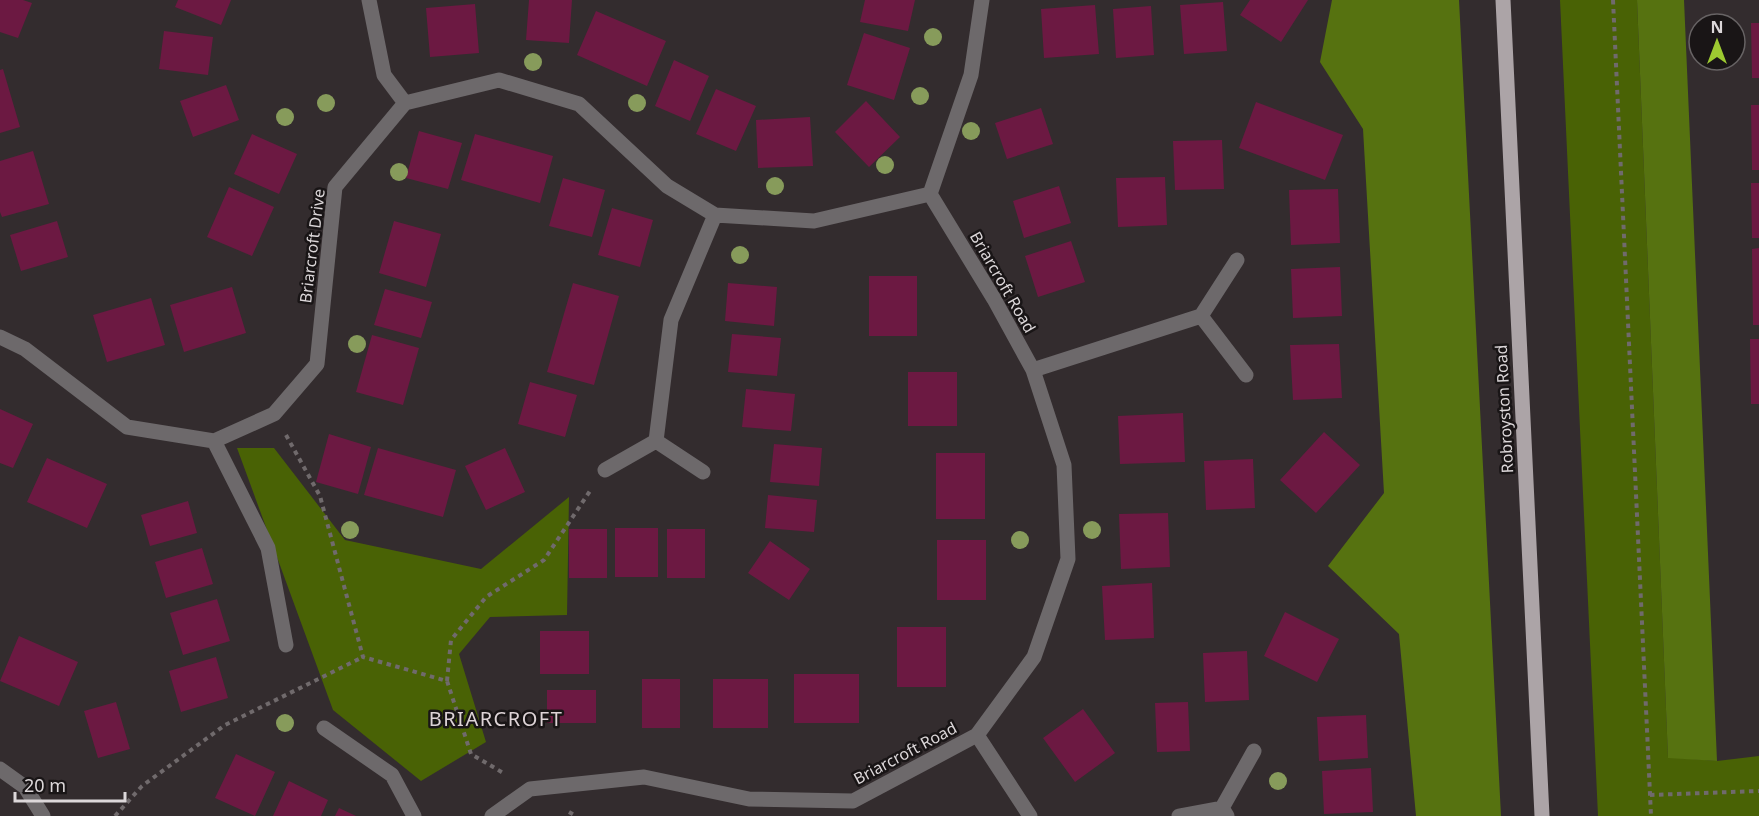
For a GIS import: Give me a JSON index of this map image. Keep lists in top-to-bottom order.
{
  "streets": {
    "main road": ["Robroyston Road"],
    "street": ["Briarcroft Drive", "Briarcroft Road"]
  },
  "districts": ["BRIARCROFT"],
  "scale_bar": "20 m",
  "north": "top"
}
